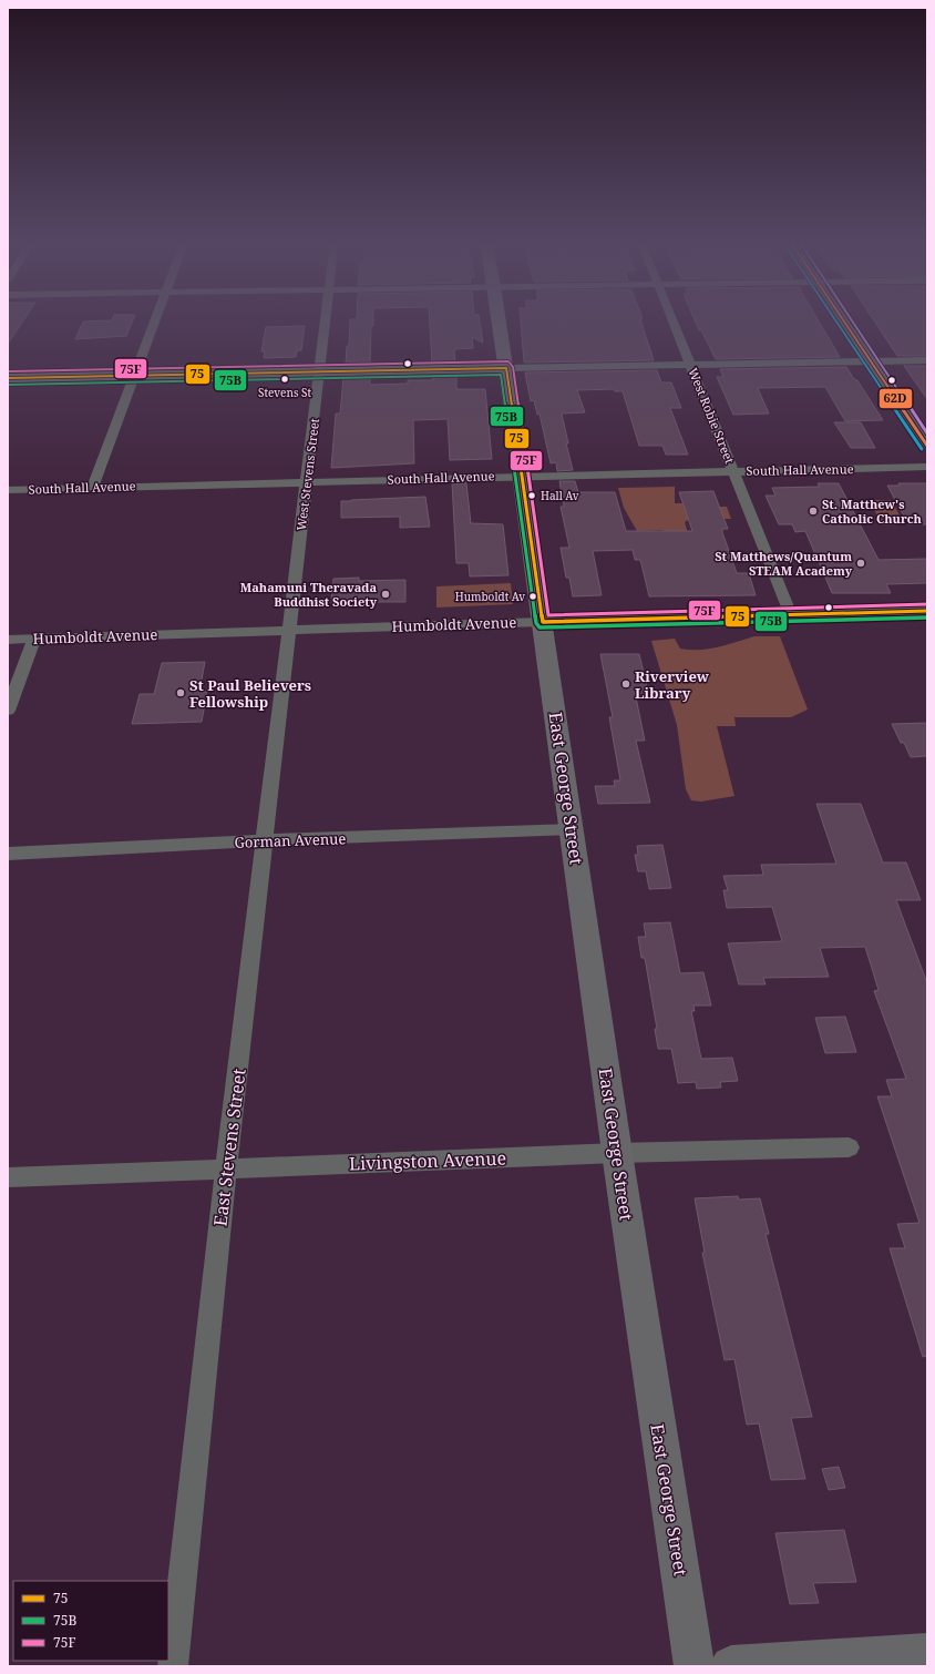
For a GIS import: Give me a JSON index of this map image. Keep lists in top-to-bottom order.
{
  "streets": {
    "street": [
      "West Robie Street",
      "South Hall Avenue",
      "West Stevens Street",
      "Humboldt Avenue",
      "East George Street",
      "Gorman Avenue",
      "East Stevens Street",
      "Livingston Avenue"
    ]
  },
  "crossings": [
    ["West Robie Street", "South Hall Avenue"],
    ["West Robie Street", "Humboldt Avenue"],
    ["South Hall Avenue", "West Stevens Street"],
    ["South Hall Avenue", "East George Street"],
    ["West Stevens Street", "Humboldt Avenue"],
    ["West Stevens Street", "East Stevens Street"],
    ["Humboldt Avenue", "East George Street"],
    ["Humboldt Avenue", "East Stevens Street"],
    ["East George Street", "Gorman Avenue"],
    ["East George Street", "Livingston Avenue"],
    ["Gorman Avenue", "East Stevens Street"],
    ["East Stevens Street", "Livingston Avenue"]
  ],
  "places": [
    "Stevens St",
    "Hall Av",
    "St. Matthew's Catholic Church",
    "St Matthews/Quantum STEAM Academy",
    "Mahamuni Theravada Buddhist Society",
    "Humboldt Av",
    "Riverview Library",
    "St Paul Believers Fellowship"
  ],
  "lines": [
    "transit line 62D",
    "transit line 75F",
    "transit line 75",
    "transit line 75B"
  ],
  "legend": ["75", "75B", "75F"]
}
